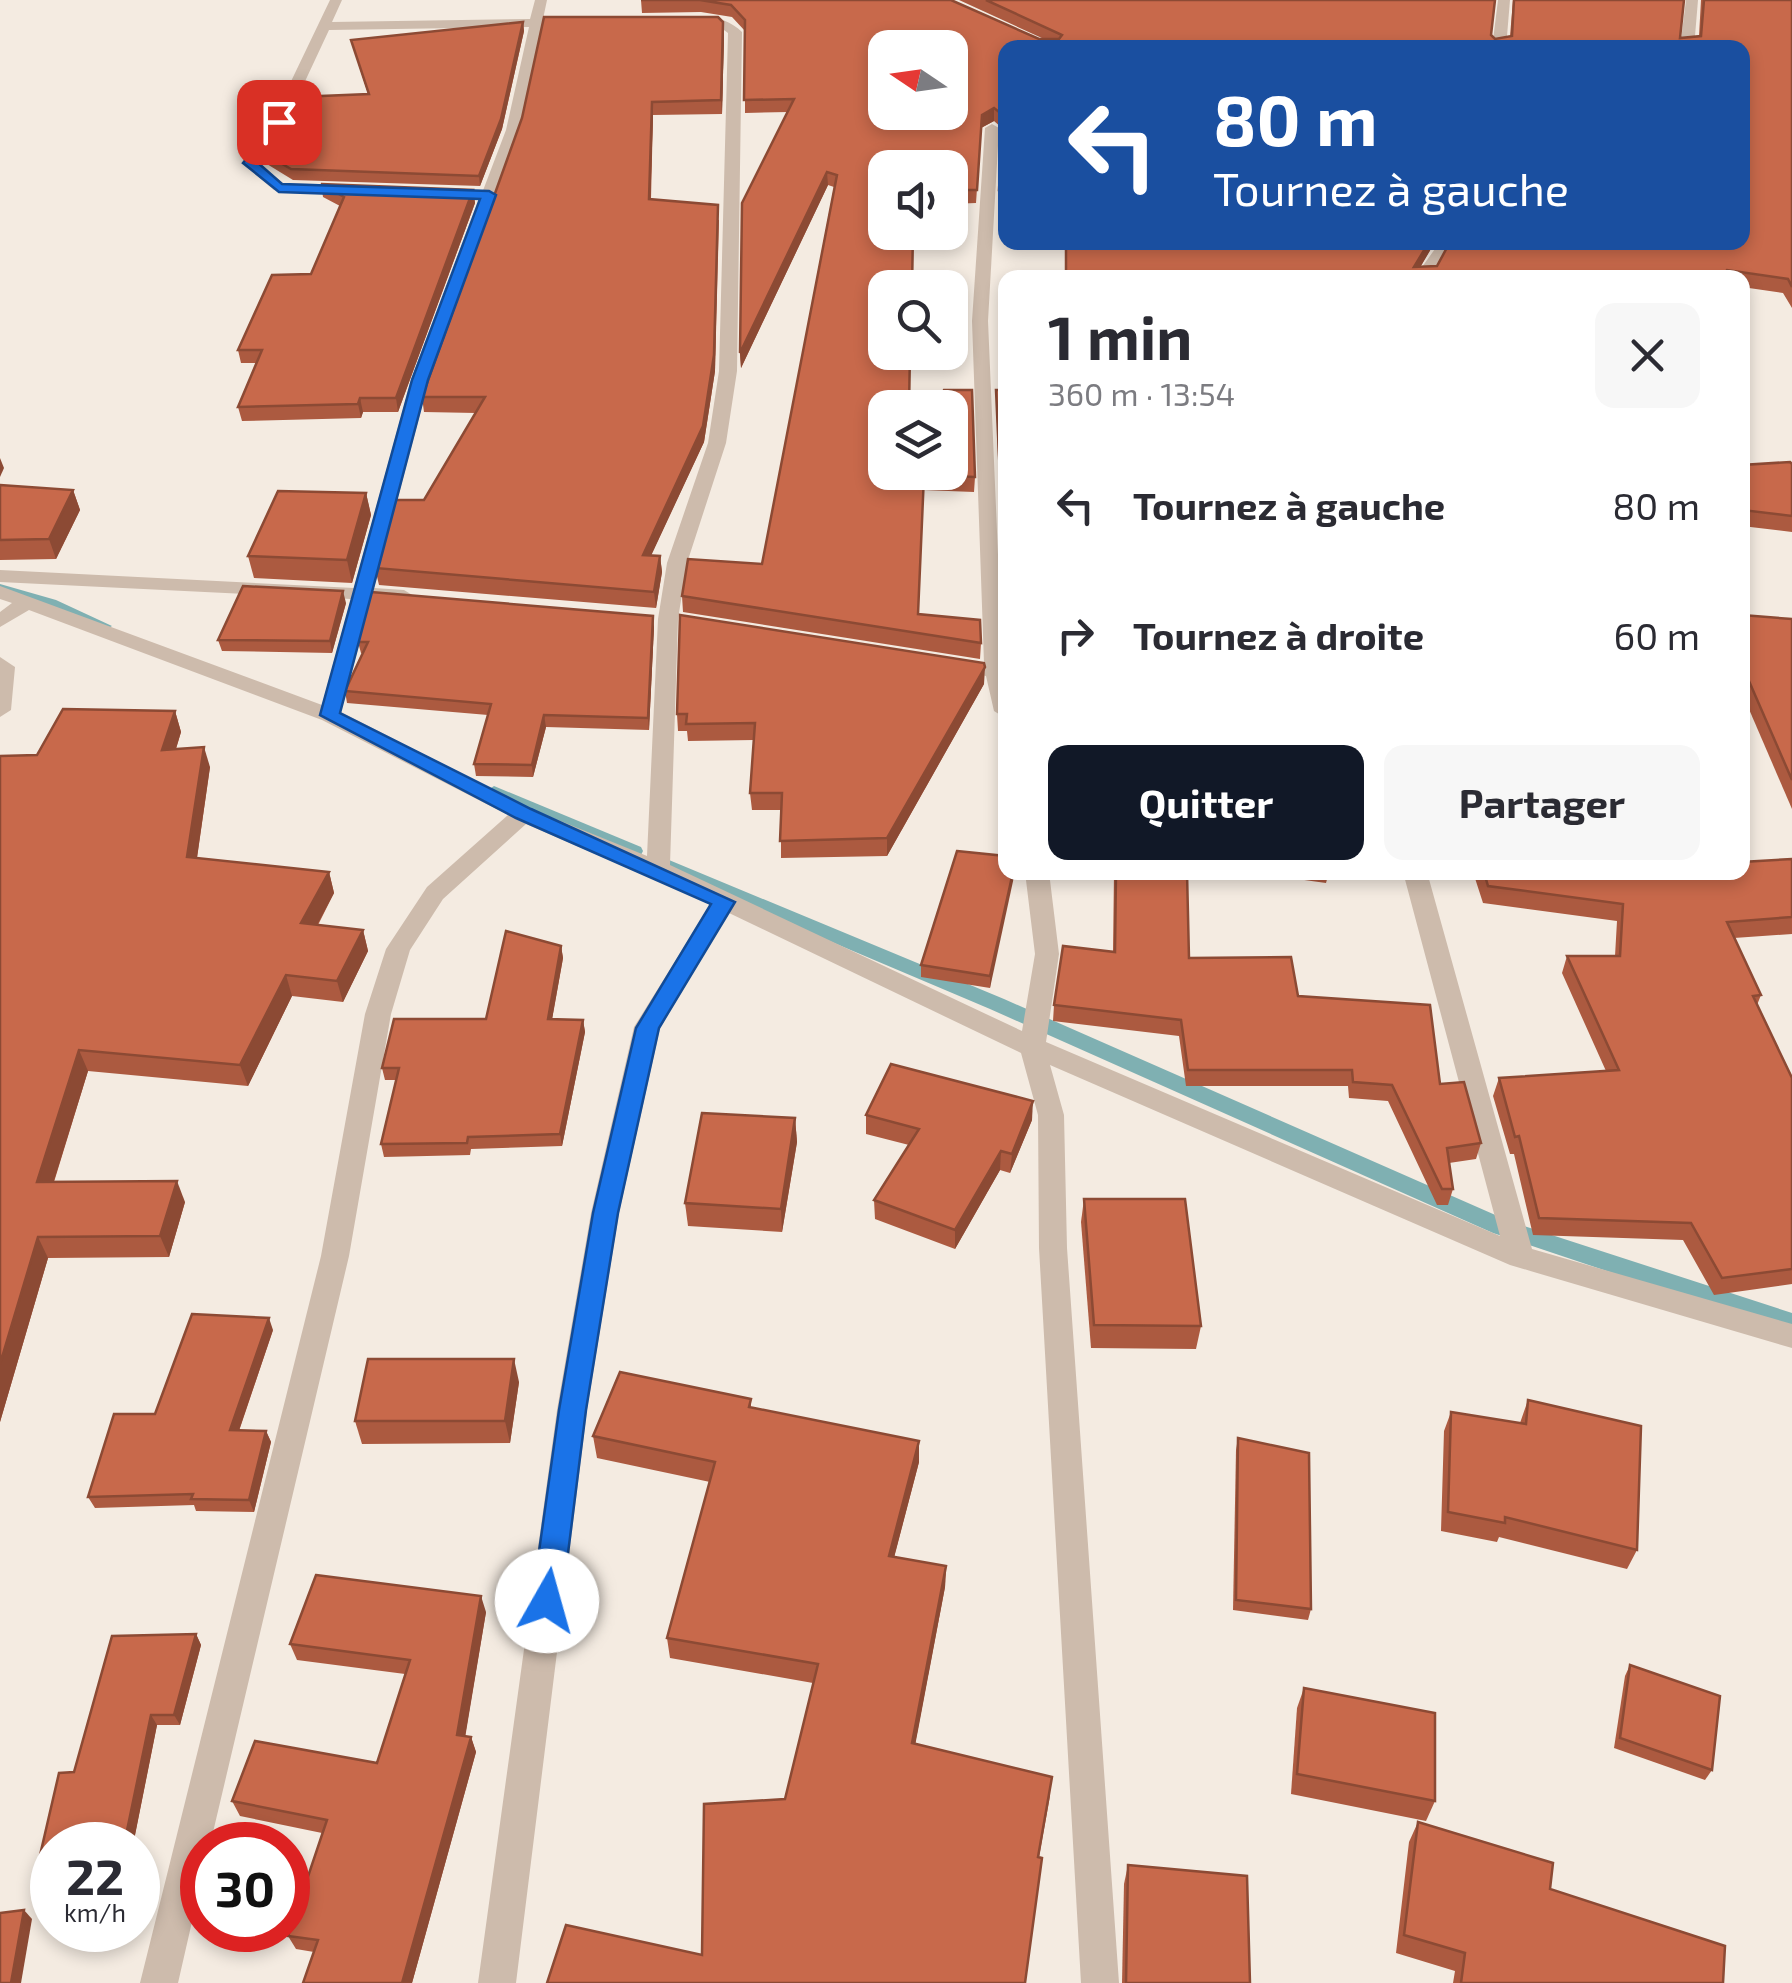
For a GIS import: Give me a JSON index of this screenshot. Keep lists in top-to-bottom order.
{
  "north": "left",
  "page": {
    "turn": ["80 m", "Tournez à gauche"],
    "heading": ["1 min", "360 m · 13:54"],
    "list": [
      {
        "name": "Tournez à gauche",
        "value": "80 m"
      },
      {
        "name": "Tournez à droite",
        "value": "60 m"
      }
    ],
    "buttons": ["Quitter", "Partager"],
    "speed": "22 km/h",
    "limit": "30"
  }
}
